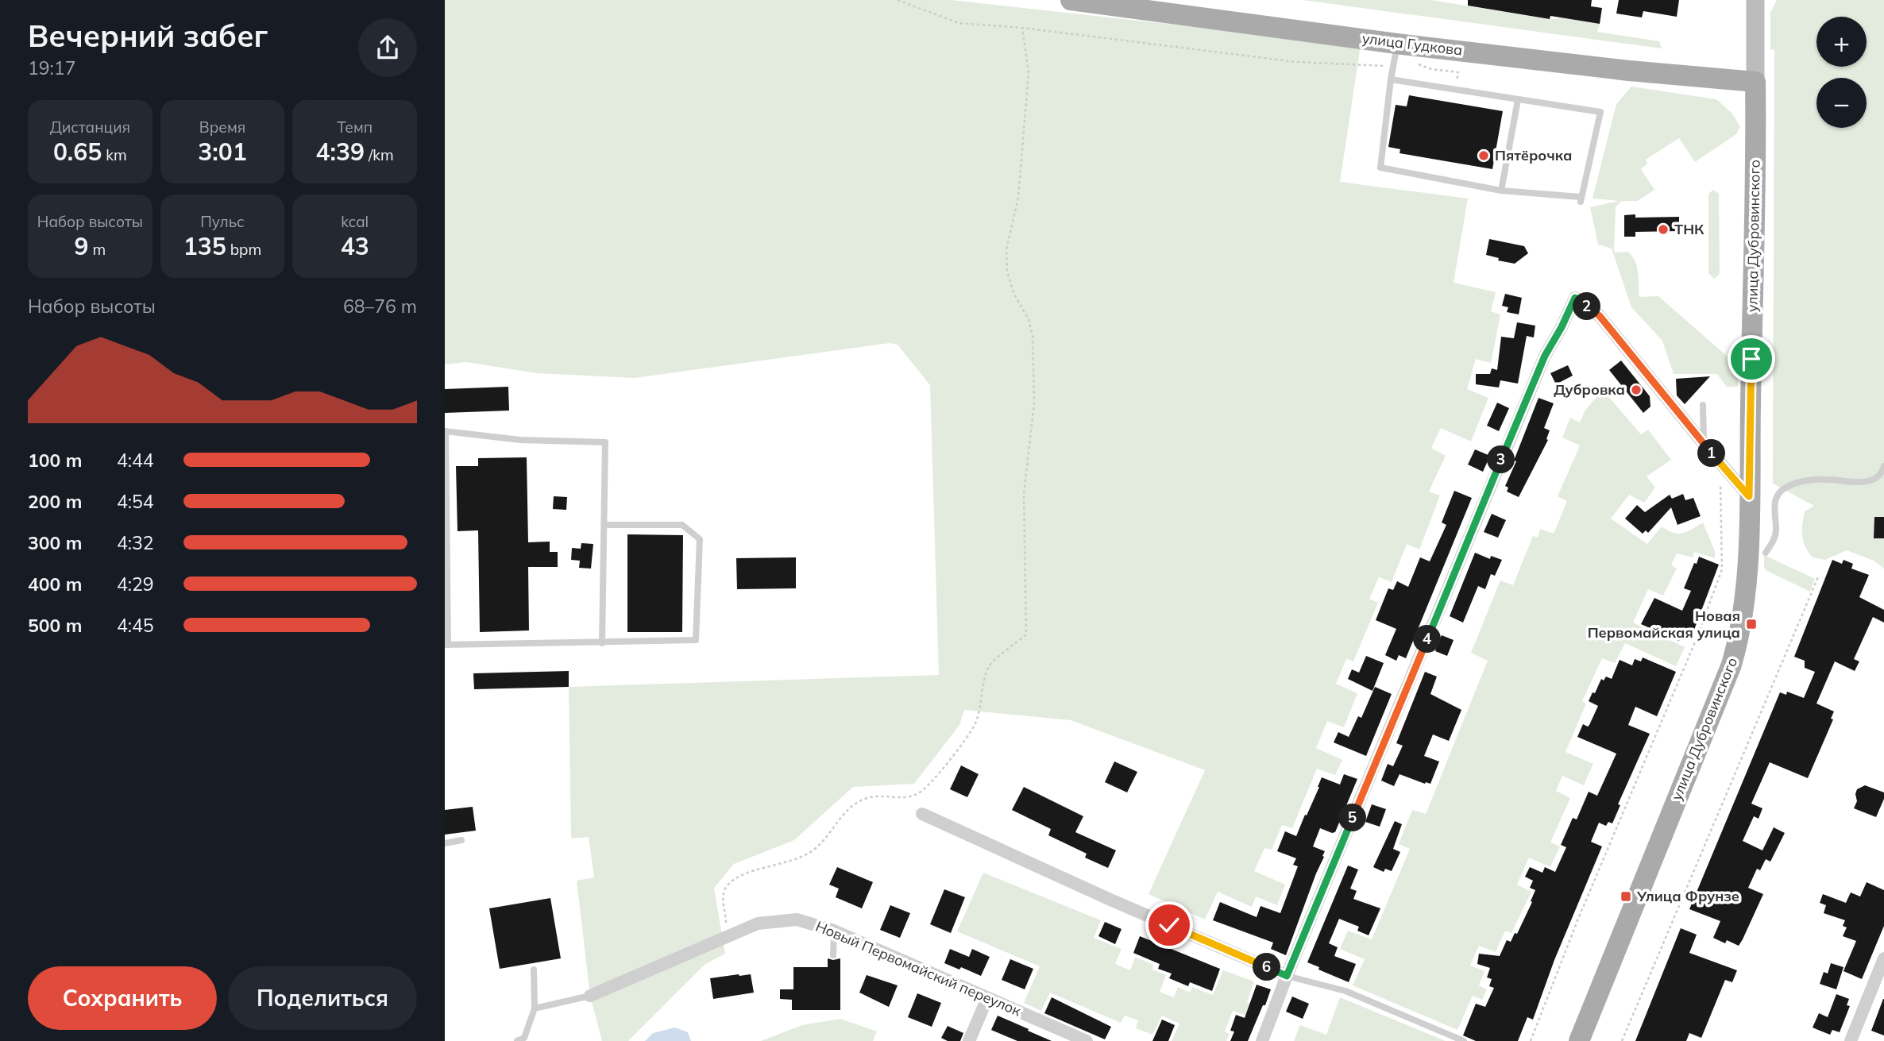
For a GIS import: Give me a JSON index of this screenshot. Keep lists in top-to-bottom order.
{
  "streets": {
    "main road": ["улица Гудкова", "улица Дубровинского"],
    "street": ["Новый Первомайский переулок"]
  },
  "crossings": [
    ["улица Гудкова", "улица Дубровинского"]
  ],
  "places": {
    "other": ["Пятёрочка", "ТНК", "Дубровка"],
    "transit": ["Новая Первомайская улица", "Улица Фрунзе"]
  },
  "page": {
    "heading": ["Вечерний забег", "19:17"],
    "map_buttons": ["+", "−"],
    "stats": [
      ["Дистанция", "0.65 km"],
      ["Время", "3:01"],
      ["Темп", "4:39 /km"],
      ["Набор высоты", "9 m"],
      ["Пульс", "135 bpm"],
      ["kcal", "43"]
    ],
    "chart": ["Набор высоты", "68–76 m"],
    "pins": [
      "2",
      "1",
      "3",
      "4",
      "5",
      "6"
    ],
    "list": [
      {
        "name": "100 m",
        "note": "4:44"
      },
      {
        "name": "200 m",
        "note": "4:54"
      },
      {
        "name": "300 m",
        "note": "4:32"
      },
      {
        "name": "400 m",
        "note": "4:29"
      },
      {
        "name": "500 m",
        "note": "4:45"
      }
    ],
    "buttons": ["Сохранить", "Поделиться"]
  }
}
